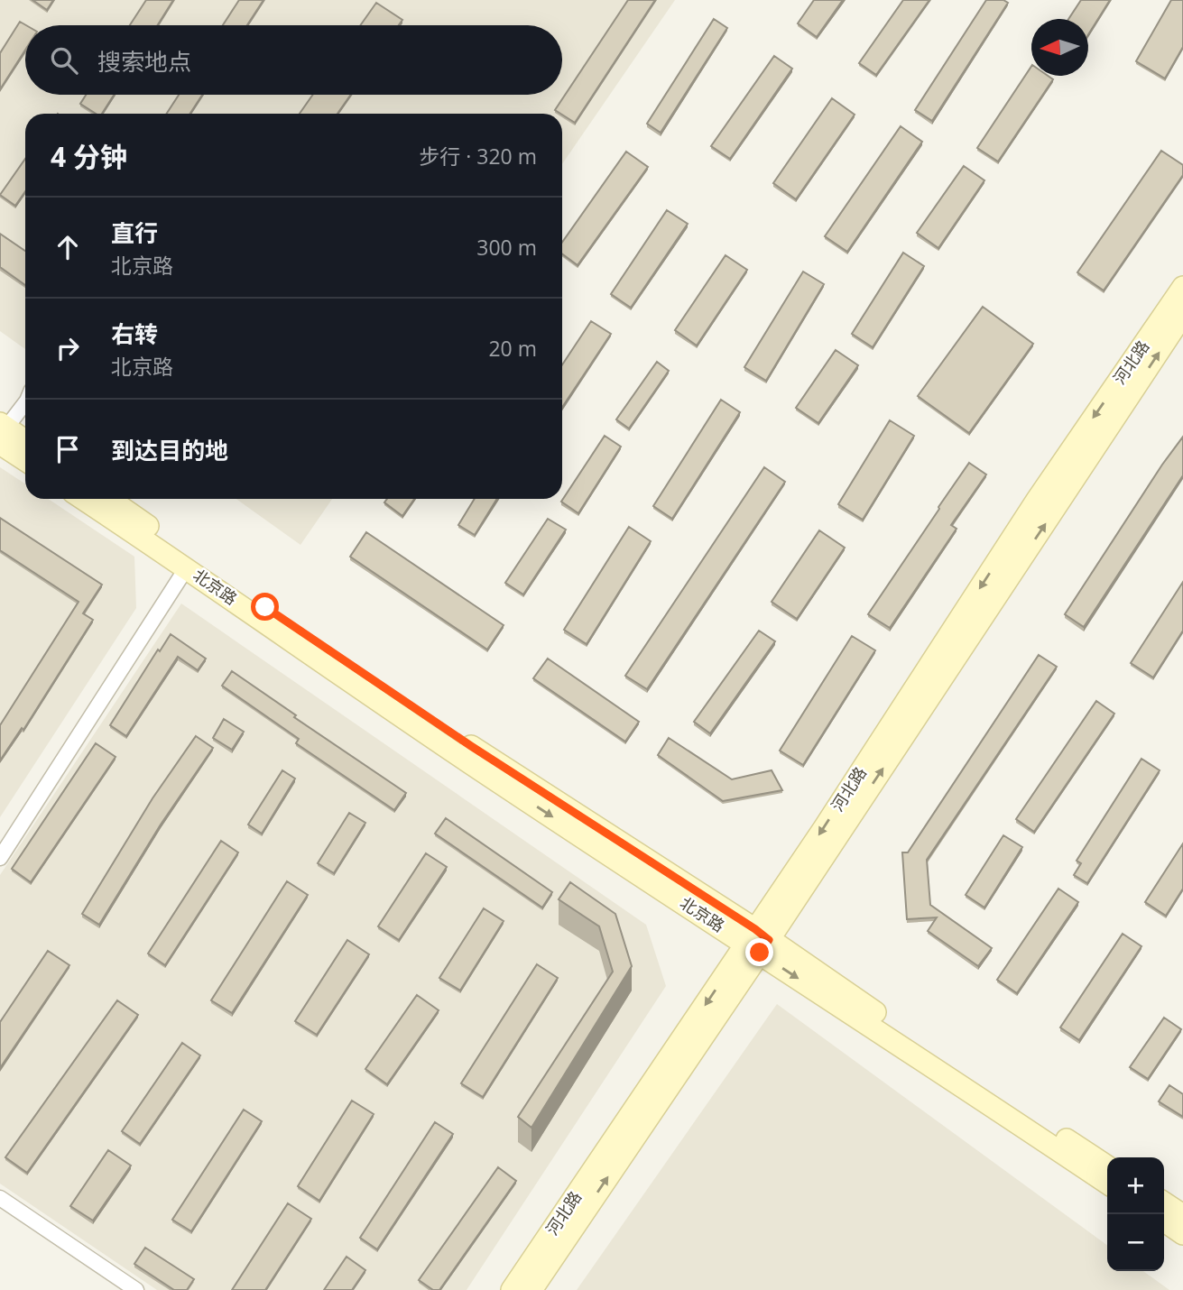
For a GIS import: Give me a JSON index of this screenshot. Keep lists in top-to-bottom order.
{
  "streets": {
    "street": ["河北路", "北京路"]
  },
  "crossings": [
    ["河北路", "北京路"]
  ],
  "north": "left",
  "page": {
    "search": "搜索地点",
    "heading": ["4 分钟", "步行 · 320 m"],
    "list": [
      ["直行", "北京路", "300 m"],
      ["右转", "北京路", "20 m"],
      "到达目的地"
    ],
    "map_buttons": ["+", "−"]
  }
}
